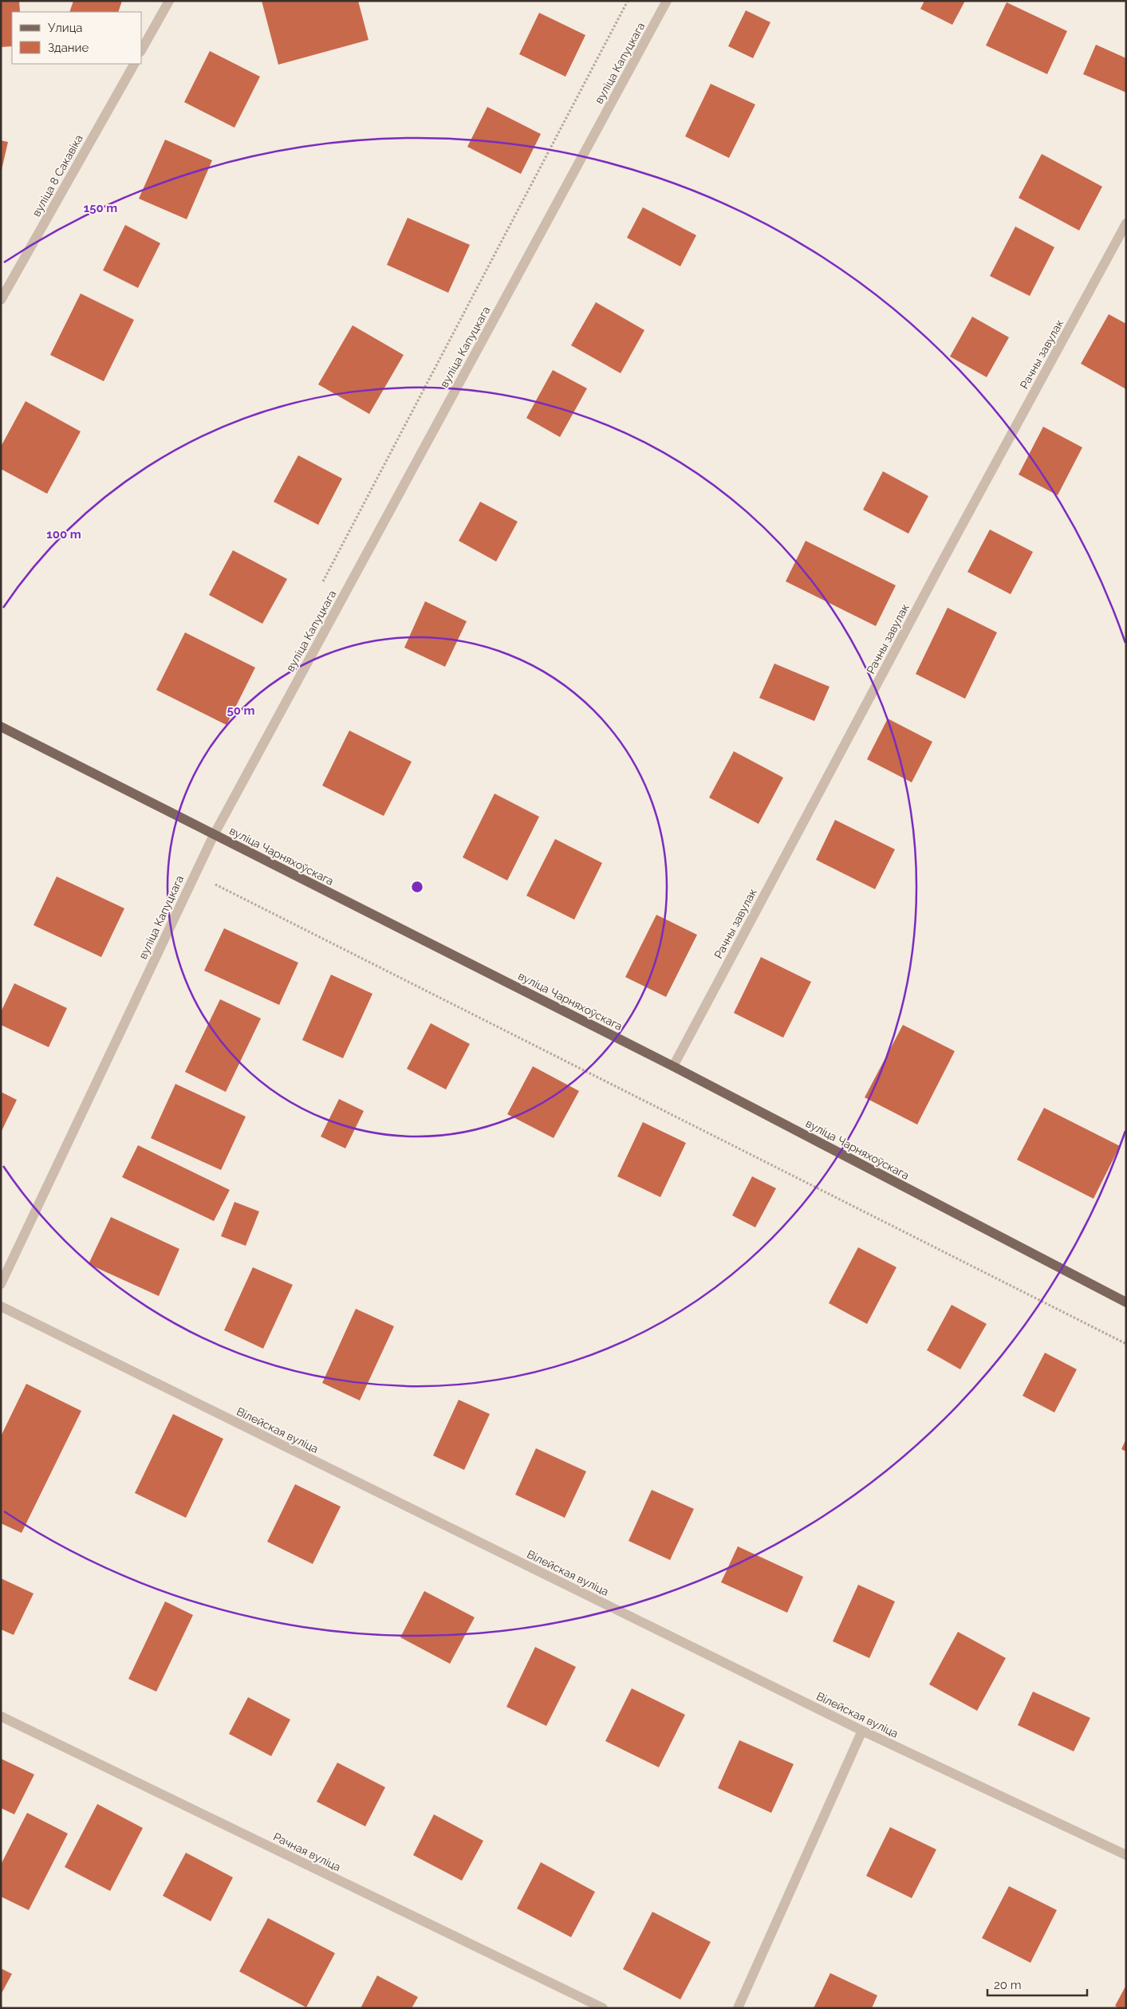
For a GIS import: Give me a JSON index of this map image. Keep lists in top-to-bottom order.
{
  "streets": {
    "main road": ["вуліца Чарняхоўскага"],
    "street": [
      "вуліца Капуцкага",
      "вуліца 8 Сакавіка",
      "Рачны завулак",
      "Вілейская вуліца",
      "Рачная вуліца"
    ]
  },
  "crossings": [
    ["вуліца Капуцкага", "вуліца Чарняхоўскага"],
    ["Рачны завулак", "вуліца Чарняхоўскага"]
  ],
  "legend": ["Улица", "Здание"],
  "scale_bar": "20 m",
  "rings": ["150 m", "100 m", "50 m"]
}
